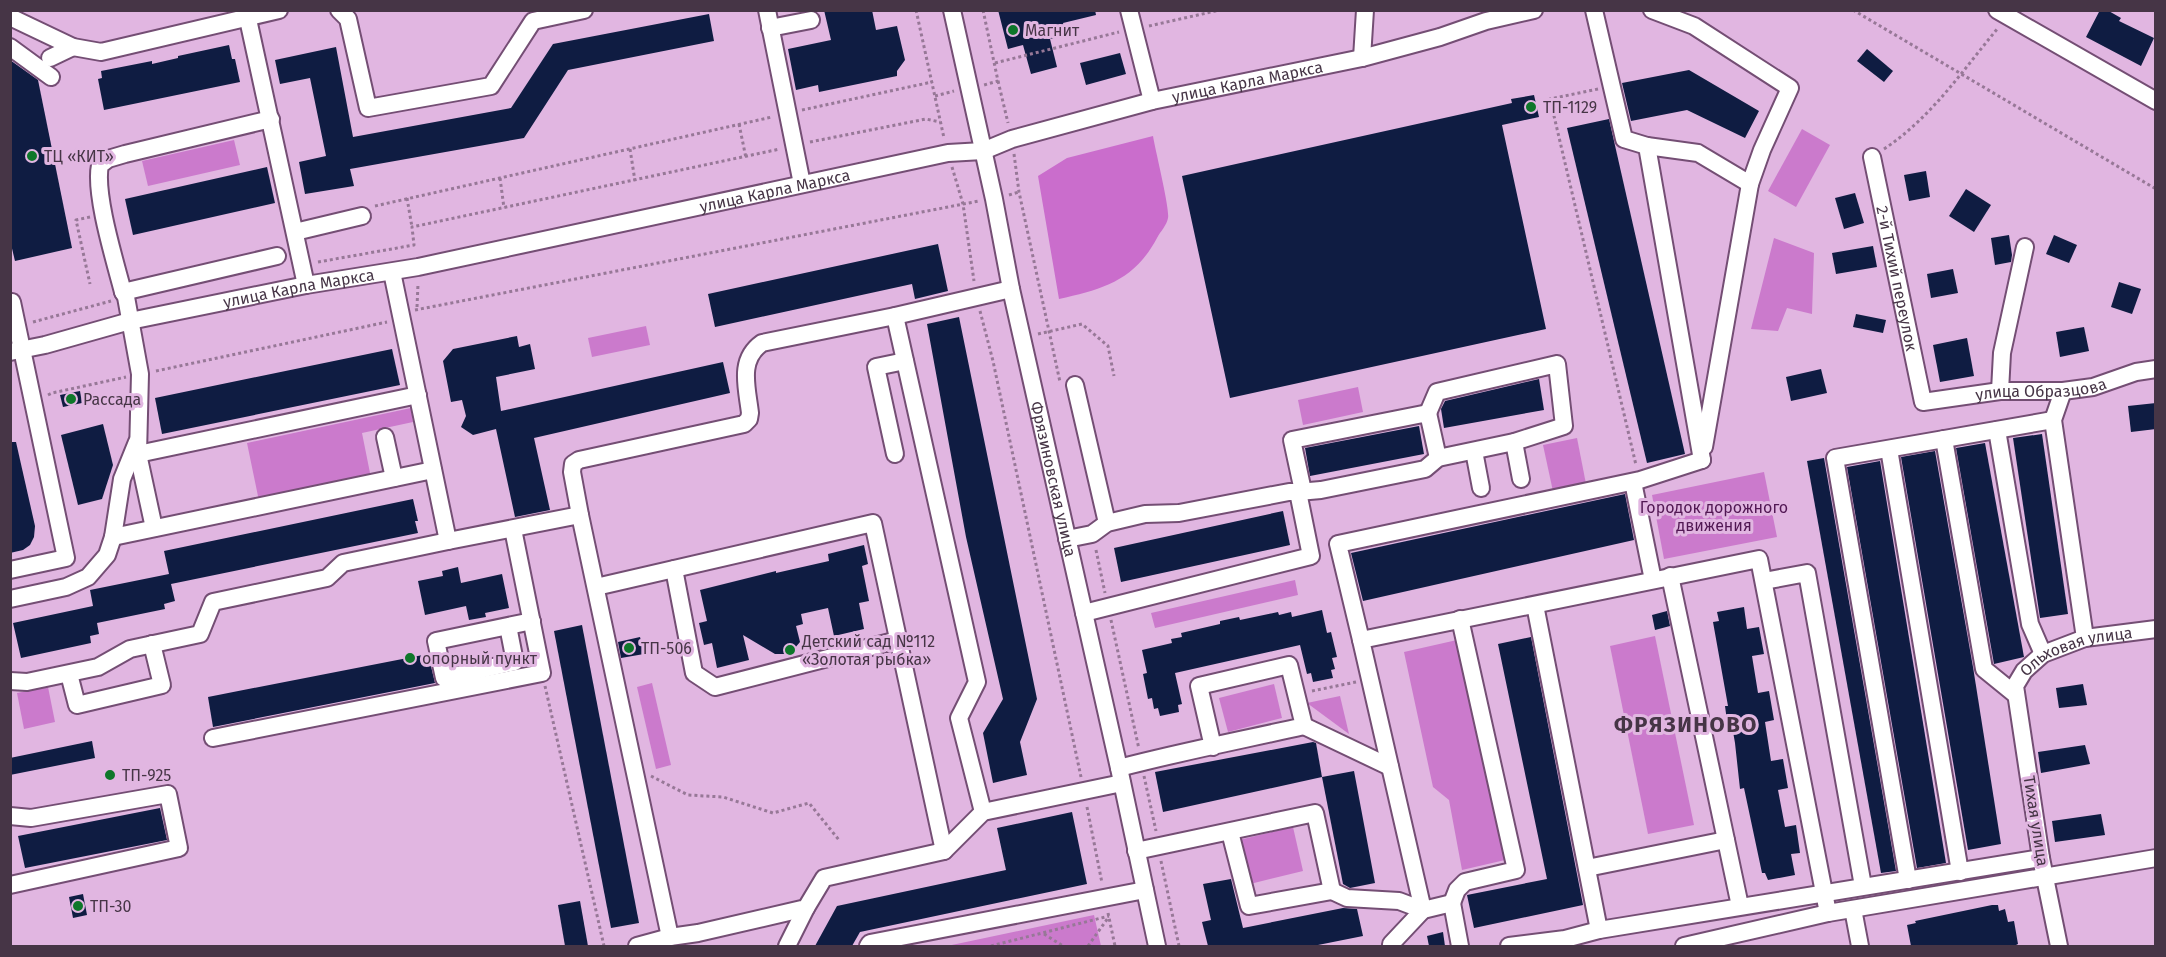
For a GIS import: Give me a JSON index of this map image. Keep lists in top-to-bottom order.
{
  "streets": {
    "street": [
      "улица Карла Маркса",
      "2-й Тихий переулок",
      "улица Образцова",
      "Фрязиновская улица",
      "Ольховая улица",
      "Тихая улица"
    ]
  },
  "crossings": [
    ["улица Карла Маркса", "Фрязиновская улица"],
    ["2-й Тихий переулок", "улица Образцова"],
    ["Ольховая улица", "Тихая улица"]
  ],
  "districts": ["ФРЯЗИНОВО"],
  "parks": ["Городок дорожного движения"],
  "places": [
    "Магнит",
    "ТП-1129",
    "ТЦ «КИТ»",
    "Рассада",
    "ТП-506",
    "Детский сад №112 «Золотая рыбка»",
    "опорный пункт",
    "ТП-925",
    "ТП-30"
  ]
}
